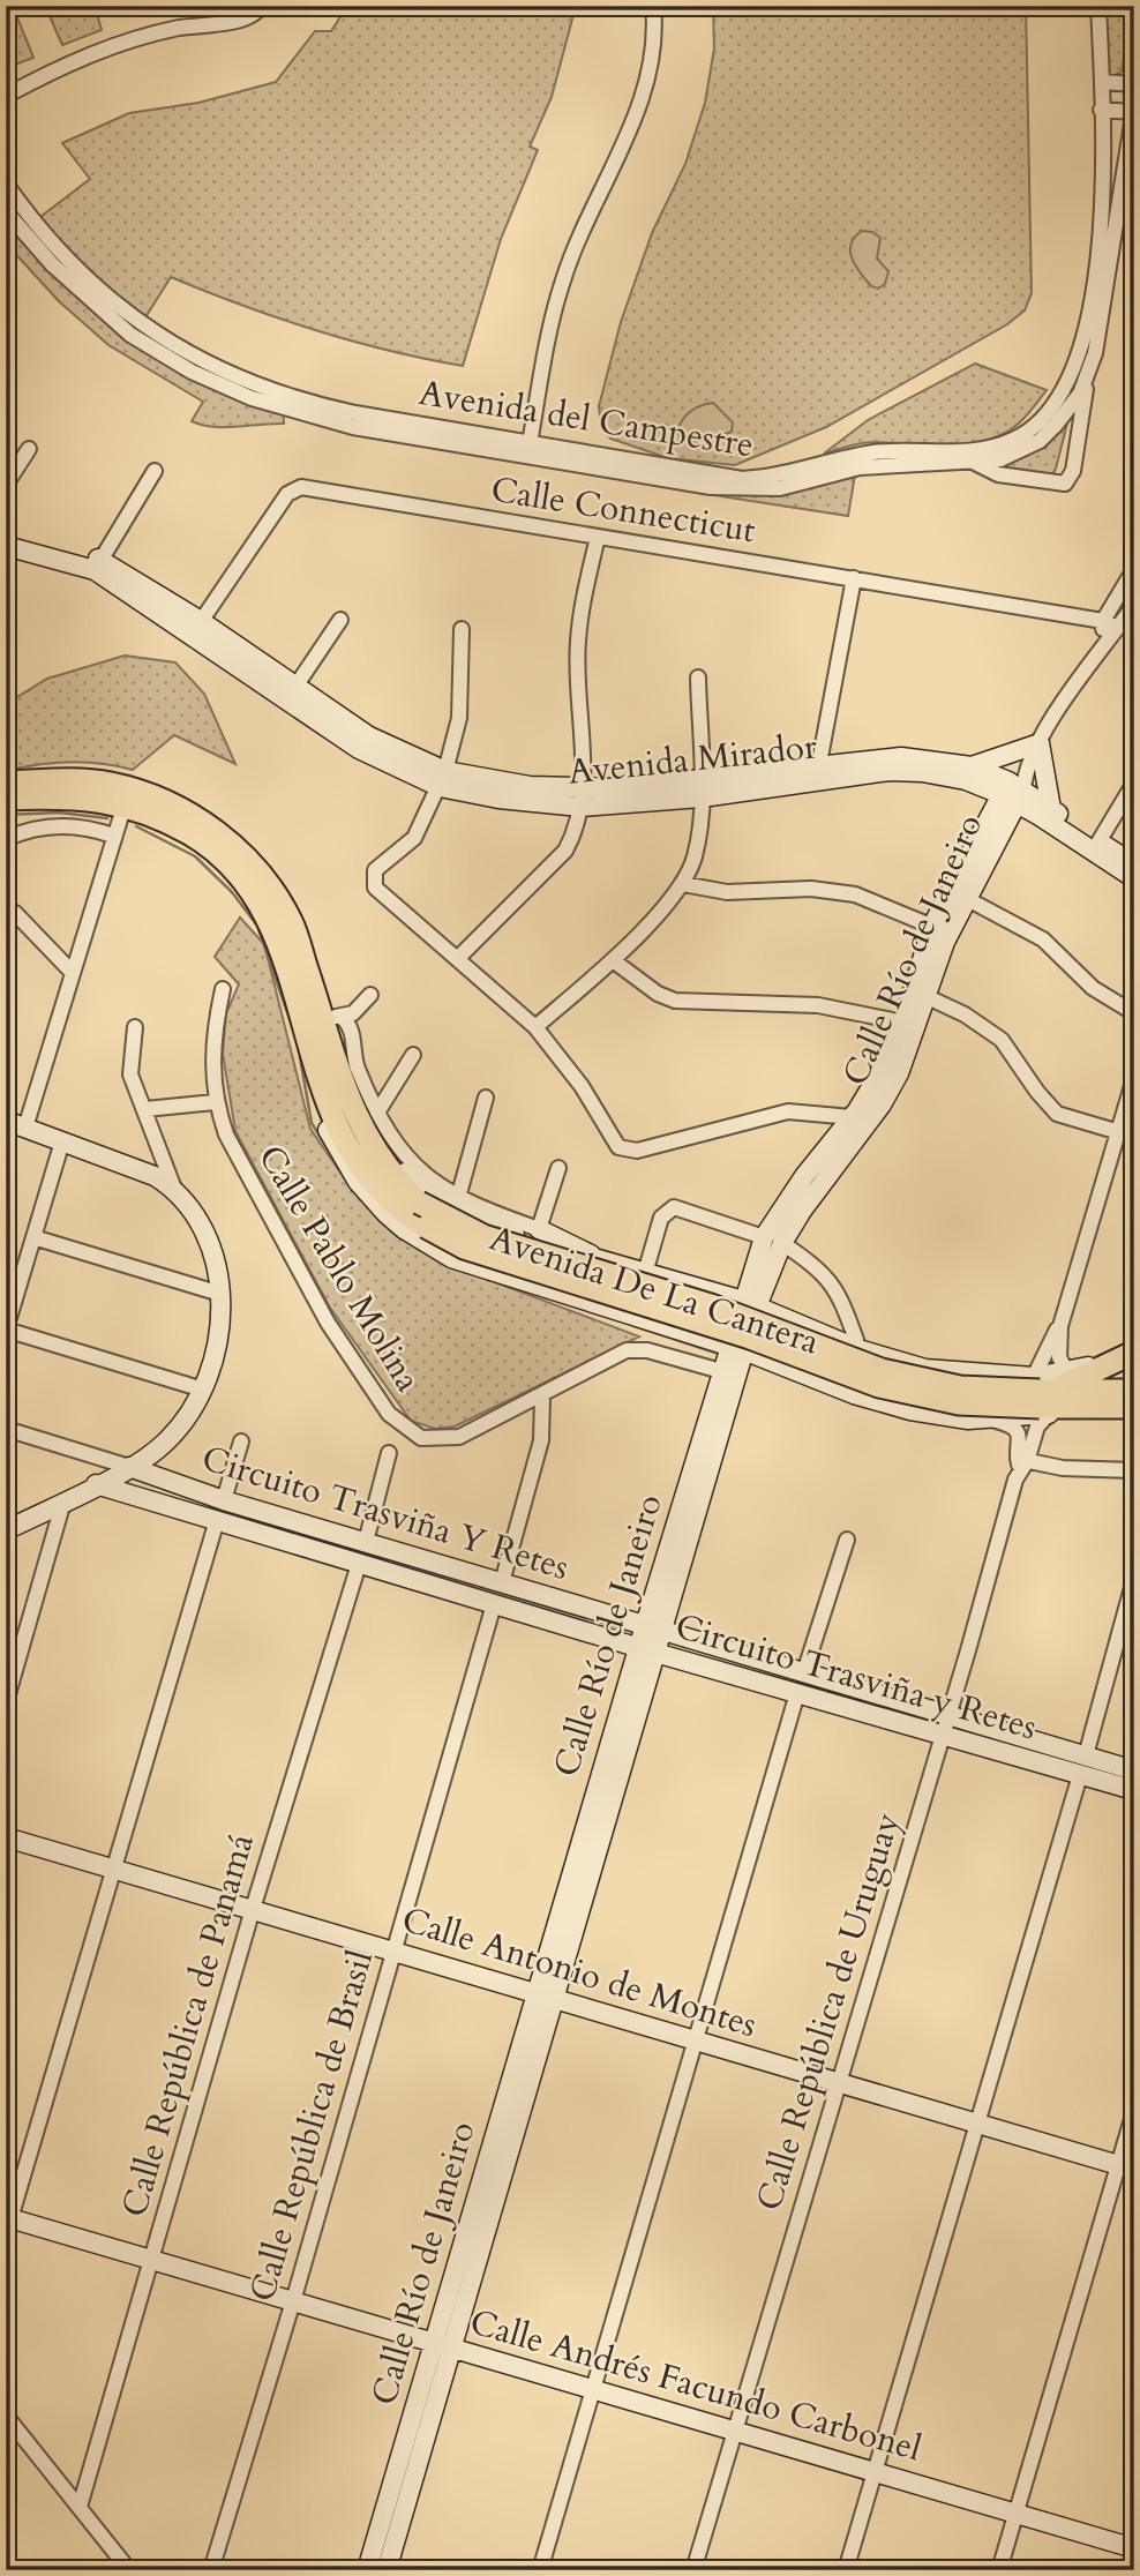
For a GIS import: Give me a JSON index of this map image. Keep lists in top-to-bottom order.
{
  "streets": {
    "main road": [
      "Avenida Mirador",
      "Calle Río de Janeiro",
      "Avenida De La Cantera",
      "Circuito Trasviña Y Retes",
      "Circuito Trasviña y Retes",
      "Calle Antonio de Montes",
      "Calle Andrés Facundo Carbonel"
    ],
    "street": [
      "Avenida del Campestre",
      "Calle Connecticut",
      "Calle Pablo Molina",
      "Calle República de Uruguay",
      "Calle República de Panamá",
      "Calle República de Brasil"
    ]
  },
  "crossings": [
    ["Calle Connecticut", "Avenida Mirador"],
    ["Calle Connecticut", "Calle Río de Janeiro"],
    ["Avenida Mirador", "Calle Río de Janeiro"],
    ["Calle Río de Janeiro", "Calle Pablo Molina"],
    ["Calle Río de Janeiro", "Avenida De La Cantera"],
    ["Calle Río de Janeiro", "Circuito Trasviña Y Retes"],
    ["Calle Río de Janeiro", "Circuito Trasviña y Retes"],
    ["Calle Río de Janeiro", "Calle Antonio de Montes"],
    ["Calle Río de Janeiro", "Calle Andrés Facundo Carbonel"],
    ["Avenida De La Cantera", "Calle República de Uruguay"],
    ["Circuito Trasviña Y Retes", "Calle República de Uruguay"],
    ["Circuito Trasviña y Retes", "Calle República de Uruguay"],
    ["Circuito Trasviña y Retes", "Calle República de Panamá"],
    ["Circuito Trasviña y Retes", "Calle República de Brasil"],
    ["Calle Antonio de Montes", "Calle República de Uruguay"],
    ["Calle Antonio de Montes", "Calle República de Panamá"],
    ["Calle Antonio de Montes", "Calle República de Brasil"],
    ["Calle República de Uruguay", "Calle Andrés Facundo Carbonel"],
    ["Calle República de Panamá", "Calle Andrés Facundo Carbonel"],
    ["Calle República de Brasil", "Calle Andrés Facundo Carbonel"]
  ]
}
